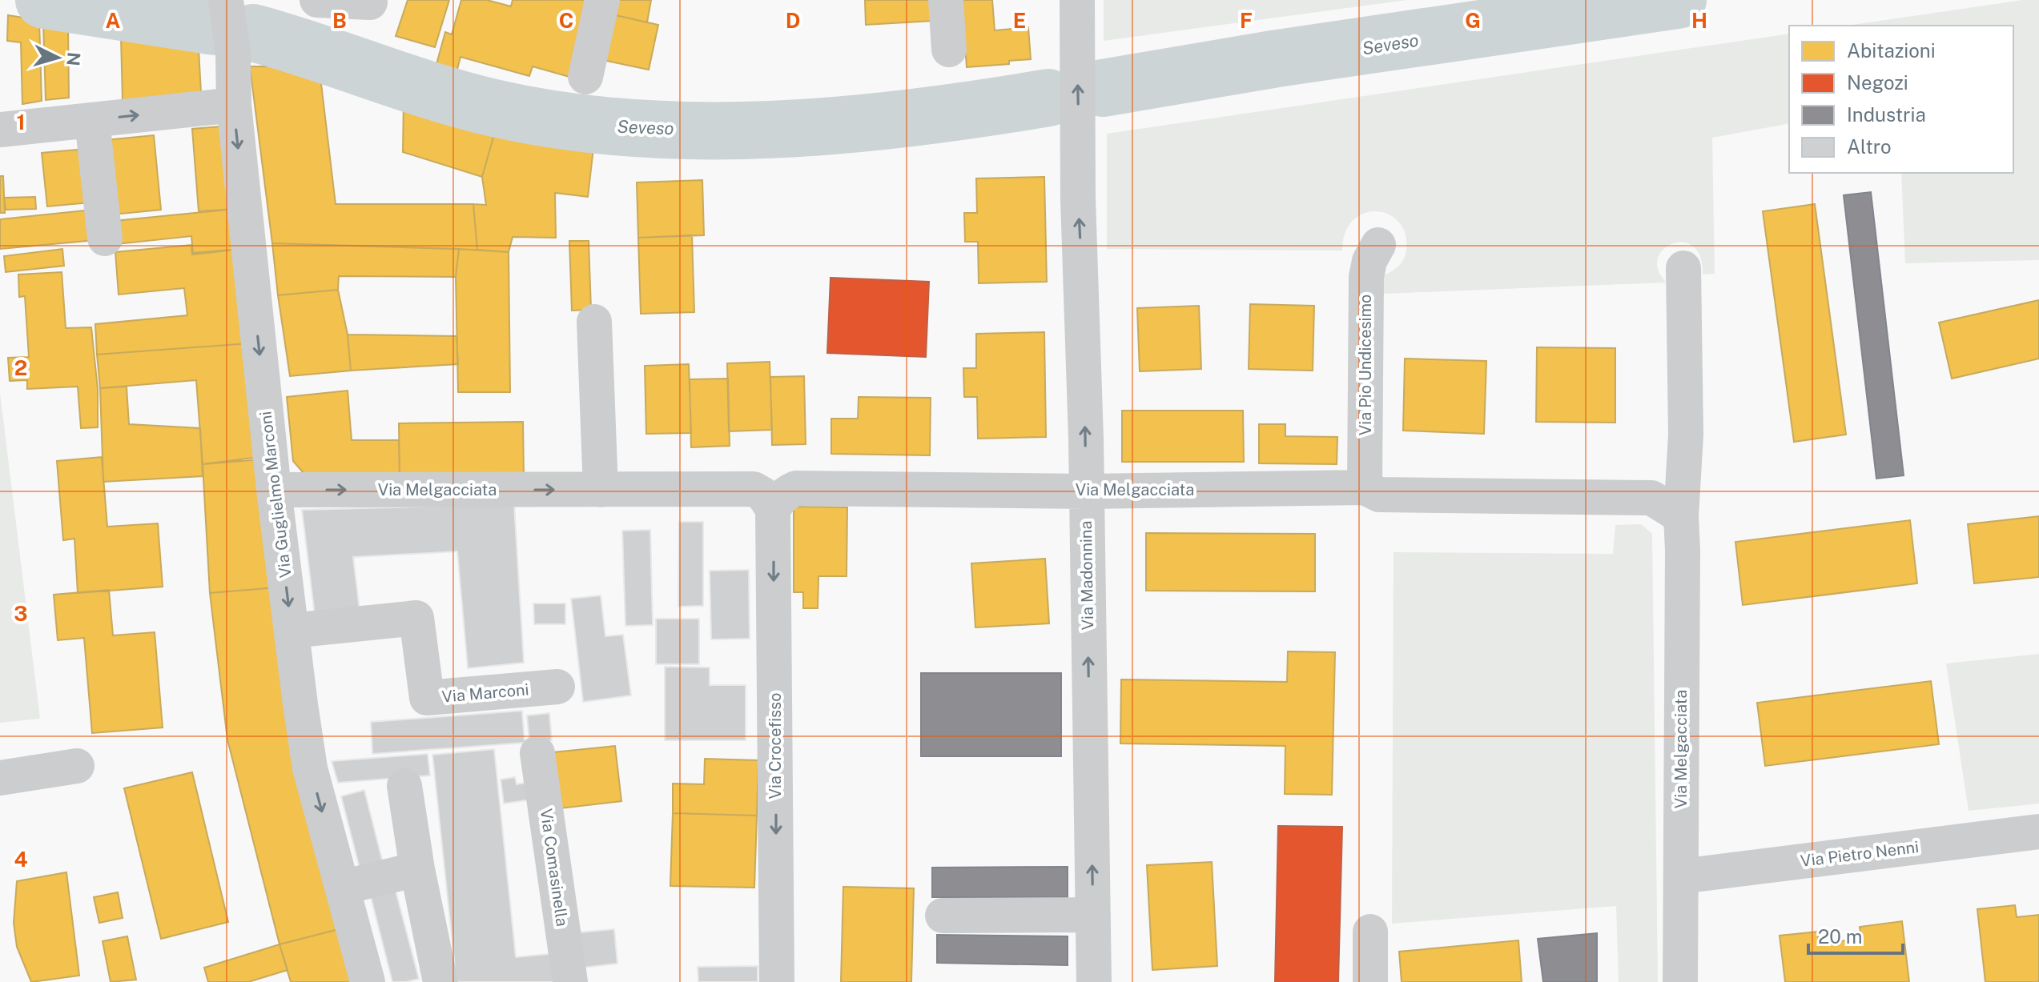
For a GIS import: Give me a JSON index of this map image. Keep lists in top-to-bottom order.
{
  "streets": {
    "street": [
      "Via Pio Undicesimo",
      "Via Melgacciata",
      "Via Guglielmo Marconi",
      "Via Madonnina",
      "Via Marconi",
      "Via Crocefisso",
      "Via Pietro Nenni",
      "Via Comasinella"
    ]
  },
  "crossings": [
    ["Via Pio Undicesimo", "Via Melgacciata"],
    ["Via Melgacciata", "Via Guglielmo Marconi"],
    ["Via Melgacciata", "Via Madonnina"],
    ["Via Melgacciata", "Via Crocefisso"],
    ["Via Melgacciata", "Via Pietro Nenni"],
    ["Via Guglielmo Marconi", "Via Marconi"]
  ],
  "one_way": ["Via Guglielmo Marconi", "Via Madonnina", "Via Crocefisso"],
  "water": ["Seveso"],
  "legend": [
    "Abitazioni",
    "Negozi",
    "Industria",
    "Altro"
  ],
  "scale_bar": "20 m",
  "north": "right",
  "grid": {
    "columns": [
      "A",
      "B",
      "C",
      "D",
      "E",
      "F",
      "G",
      "H"
    ],
    "rows": [
      "1",
      "2",
      "3",
      "4"
    ]
  }
}
